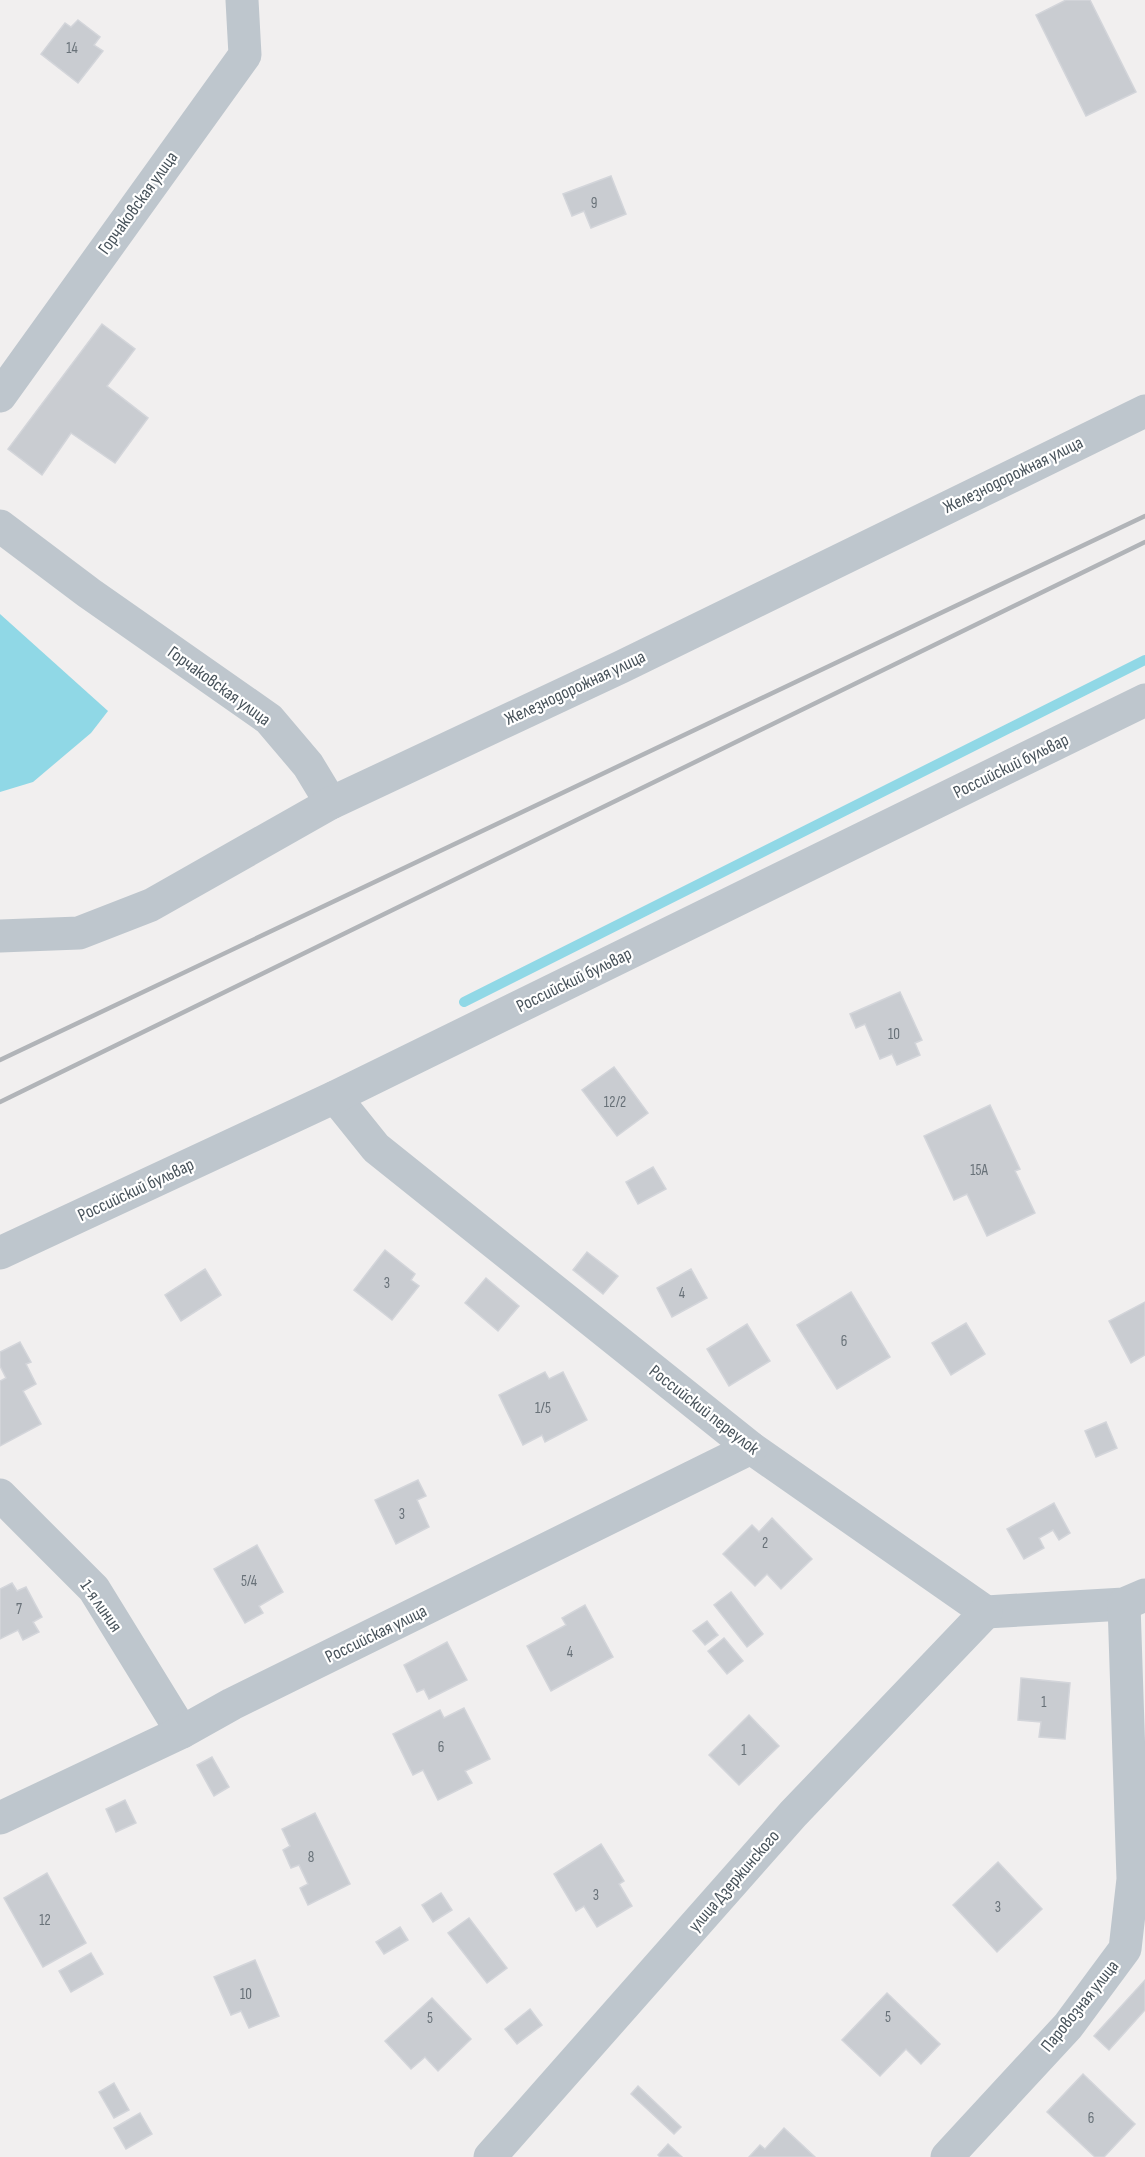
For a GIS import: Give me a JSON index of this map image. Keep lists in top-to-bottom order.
{
  "streets": {
    "street": [
      "Горчаковская улица",
      "Железнодорожная улица",
      "Российский бульвар",
      "Российский переулок",
      "1-я линия",
      "Российская улица",
      "улица Дзержинского",
      "Паровозная улица"
    ]
  },
  "crossings": [
    ["Горчаковская улица", "Железнодорожная улица"],
    ["Российский бульвар", "Российский переулок"],
    ["Российский переулок", "Российская улица"],
    ["Российский переулок", "улица Дзержинского"],
    ["1-я линия", "Российская улица"]
  ],
  "house_numbers": [
    "14",
    "9",
    "10",
    "12/2",
    "15А",
    "3",
    "4",
    "6",
    "1/5",
    "3",
    "2",
    "5/4",
    "7",
    "4",
    "1",
    "6",
    "1",
    "8",
    "3",
    "3",
    "12",
    "10",
    "5",
    "5",
    "6"
  ]
}
